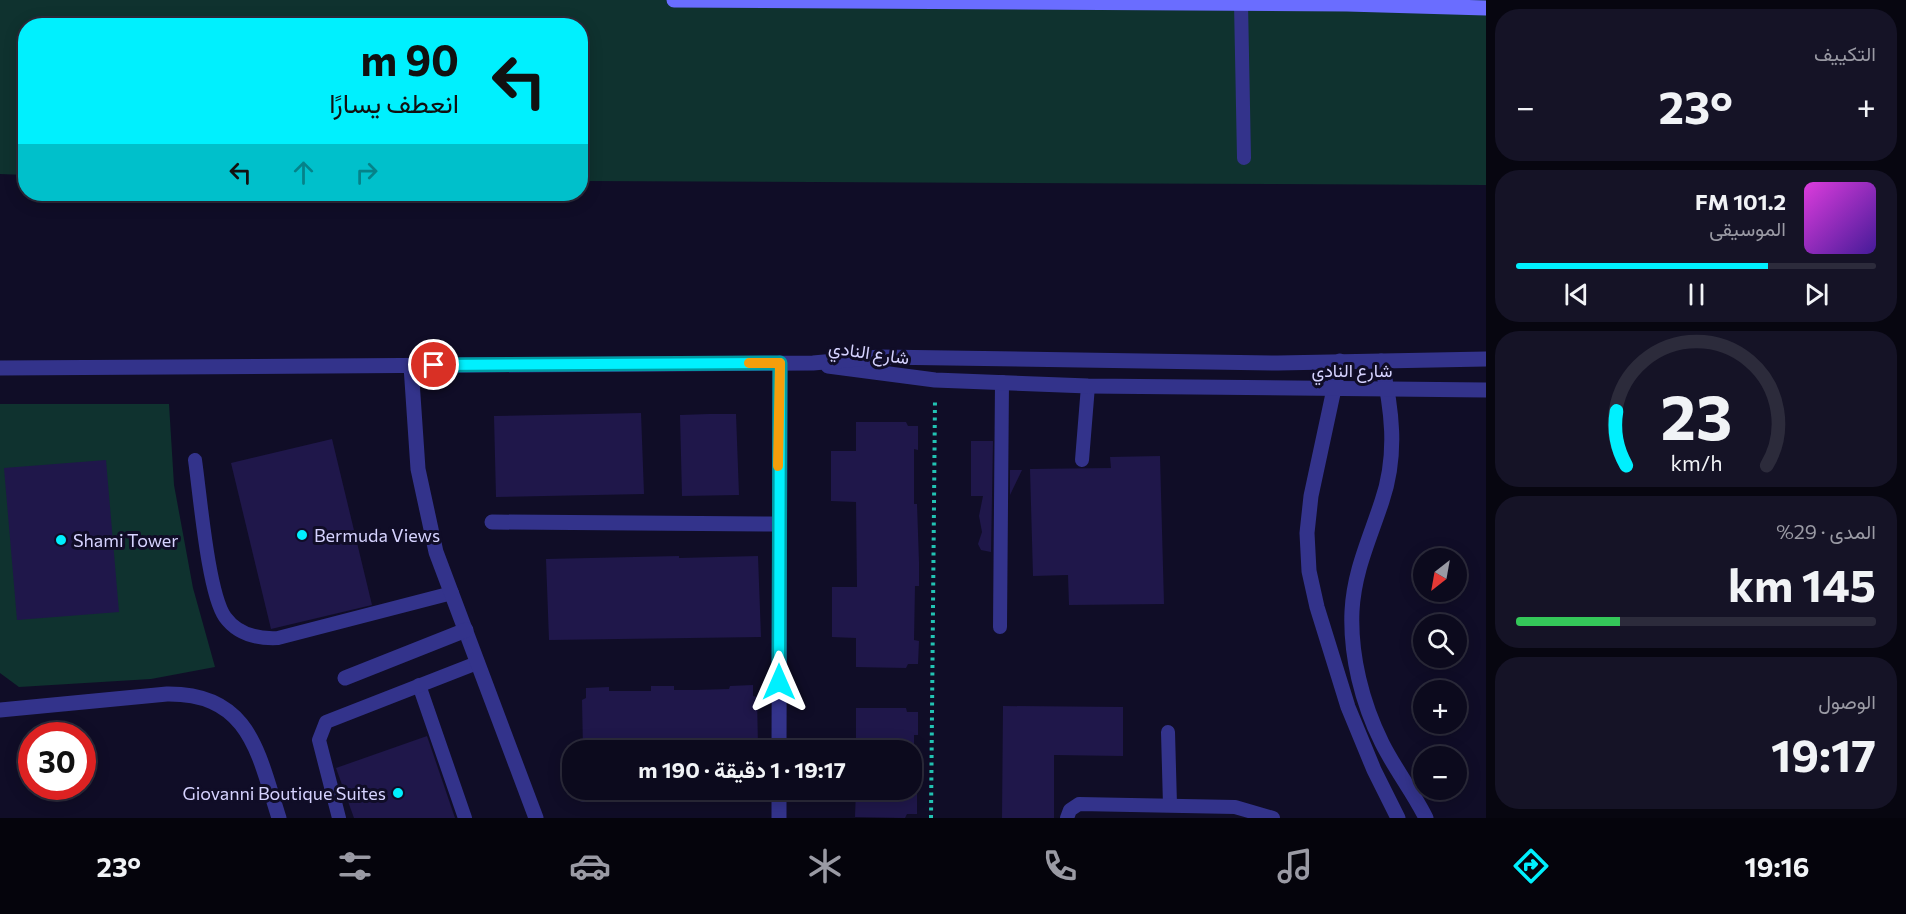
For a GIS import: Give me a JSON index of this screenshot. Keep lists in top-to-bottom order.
{
  "streets": {
    "street": ["شارع النادي"]
  },
  "places": ["Bermuda Views", "Shami Tower", "Giovanni Boutique Suites"],
  "north": "bottom left",
  "page": {
    "tile": [
      "التكييف",
      ["المدى · 29%", "145 km"],
      ["الوصول", "19:17"]
    ],
    "turn": ["90 m", "انعطف يسارًا"],
    "heat": ["−", "23°", "+"],
    "song": ["101.2 FM", "الموسيقى"],
    "map_buttons": ["+", "−"],
    "limit": "30",
    "trip": "19:17 · 1 دقيقة · 190 m",
    "tabs": ["19:16", "23°"],
    "gauge": ["23", "km/h"]
  }
}
